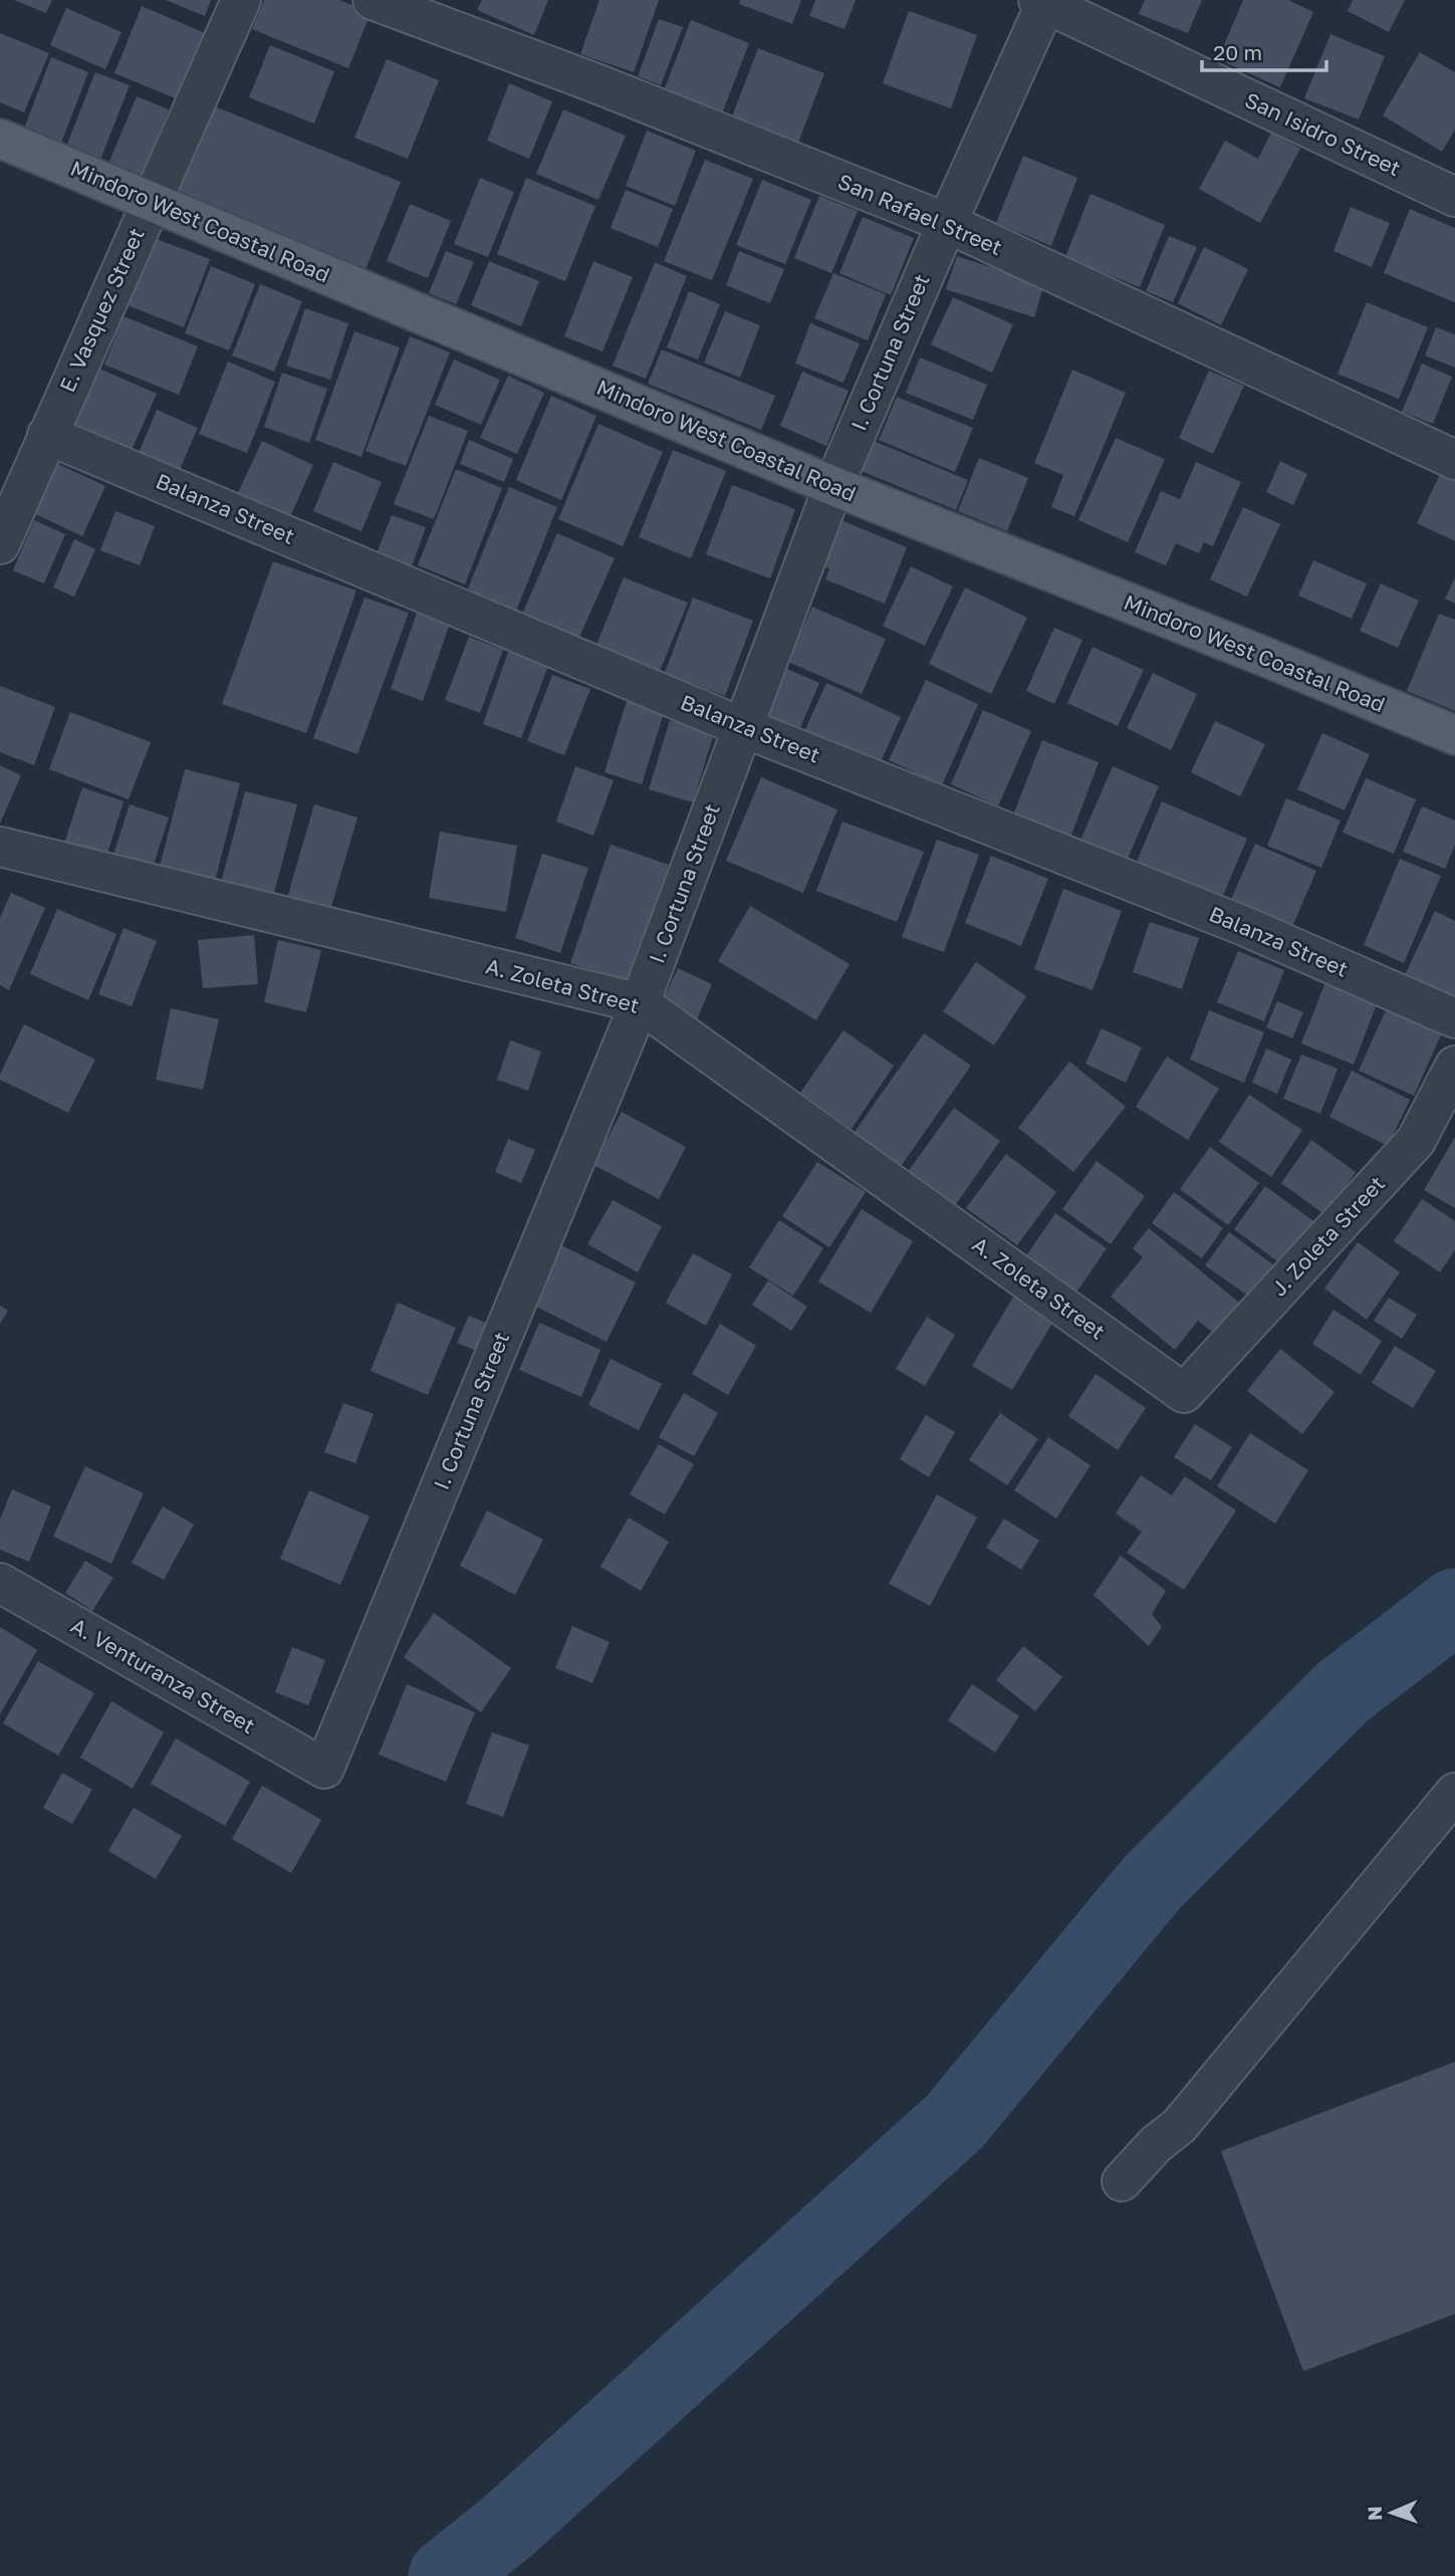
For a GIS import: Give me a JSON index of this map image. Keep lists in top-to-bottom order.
{
  "streets": {
    "main road": ["Mindoro West Coastal Road"],
    "street": [
      "San Isidro Street",
      "San Rafael Street",
      "E. Vasquez Street",
      "I. Cortuna Street",
      "Balanza Street",
      "A. Zoleta Street",
      "J. Zoleta Street",
      "A. Venturanza Street"
    ]
  },
  "crossings": [
    ["San Isidro Street", "I. Cortuna Street"],
    ["San Rafael Street", "I. Cortuna Street"],
    ["Mindoro West Coastal Road", "E. Vasquez Street"],
    ["Mindoro West Coastal Road", "I. Cortuna Street"],
    ["E. Vasquez Street", "Balanza Street"],
    ["I. Cortuna Street", "Balanza Street"],
    ["I. Cortuna Street", "A. Zoleta Street"],
    ["I. Cortuna Street", "A. Venturanza Street"],
    ["A. Zoleta Street", "J. Zoleta Street"]
  ],
  "scale_bar": "20 m",
  "north": "left"
}
